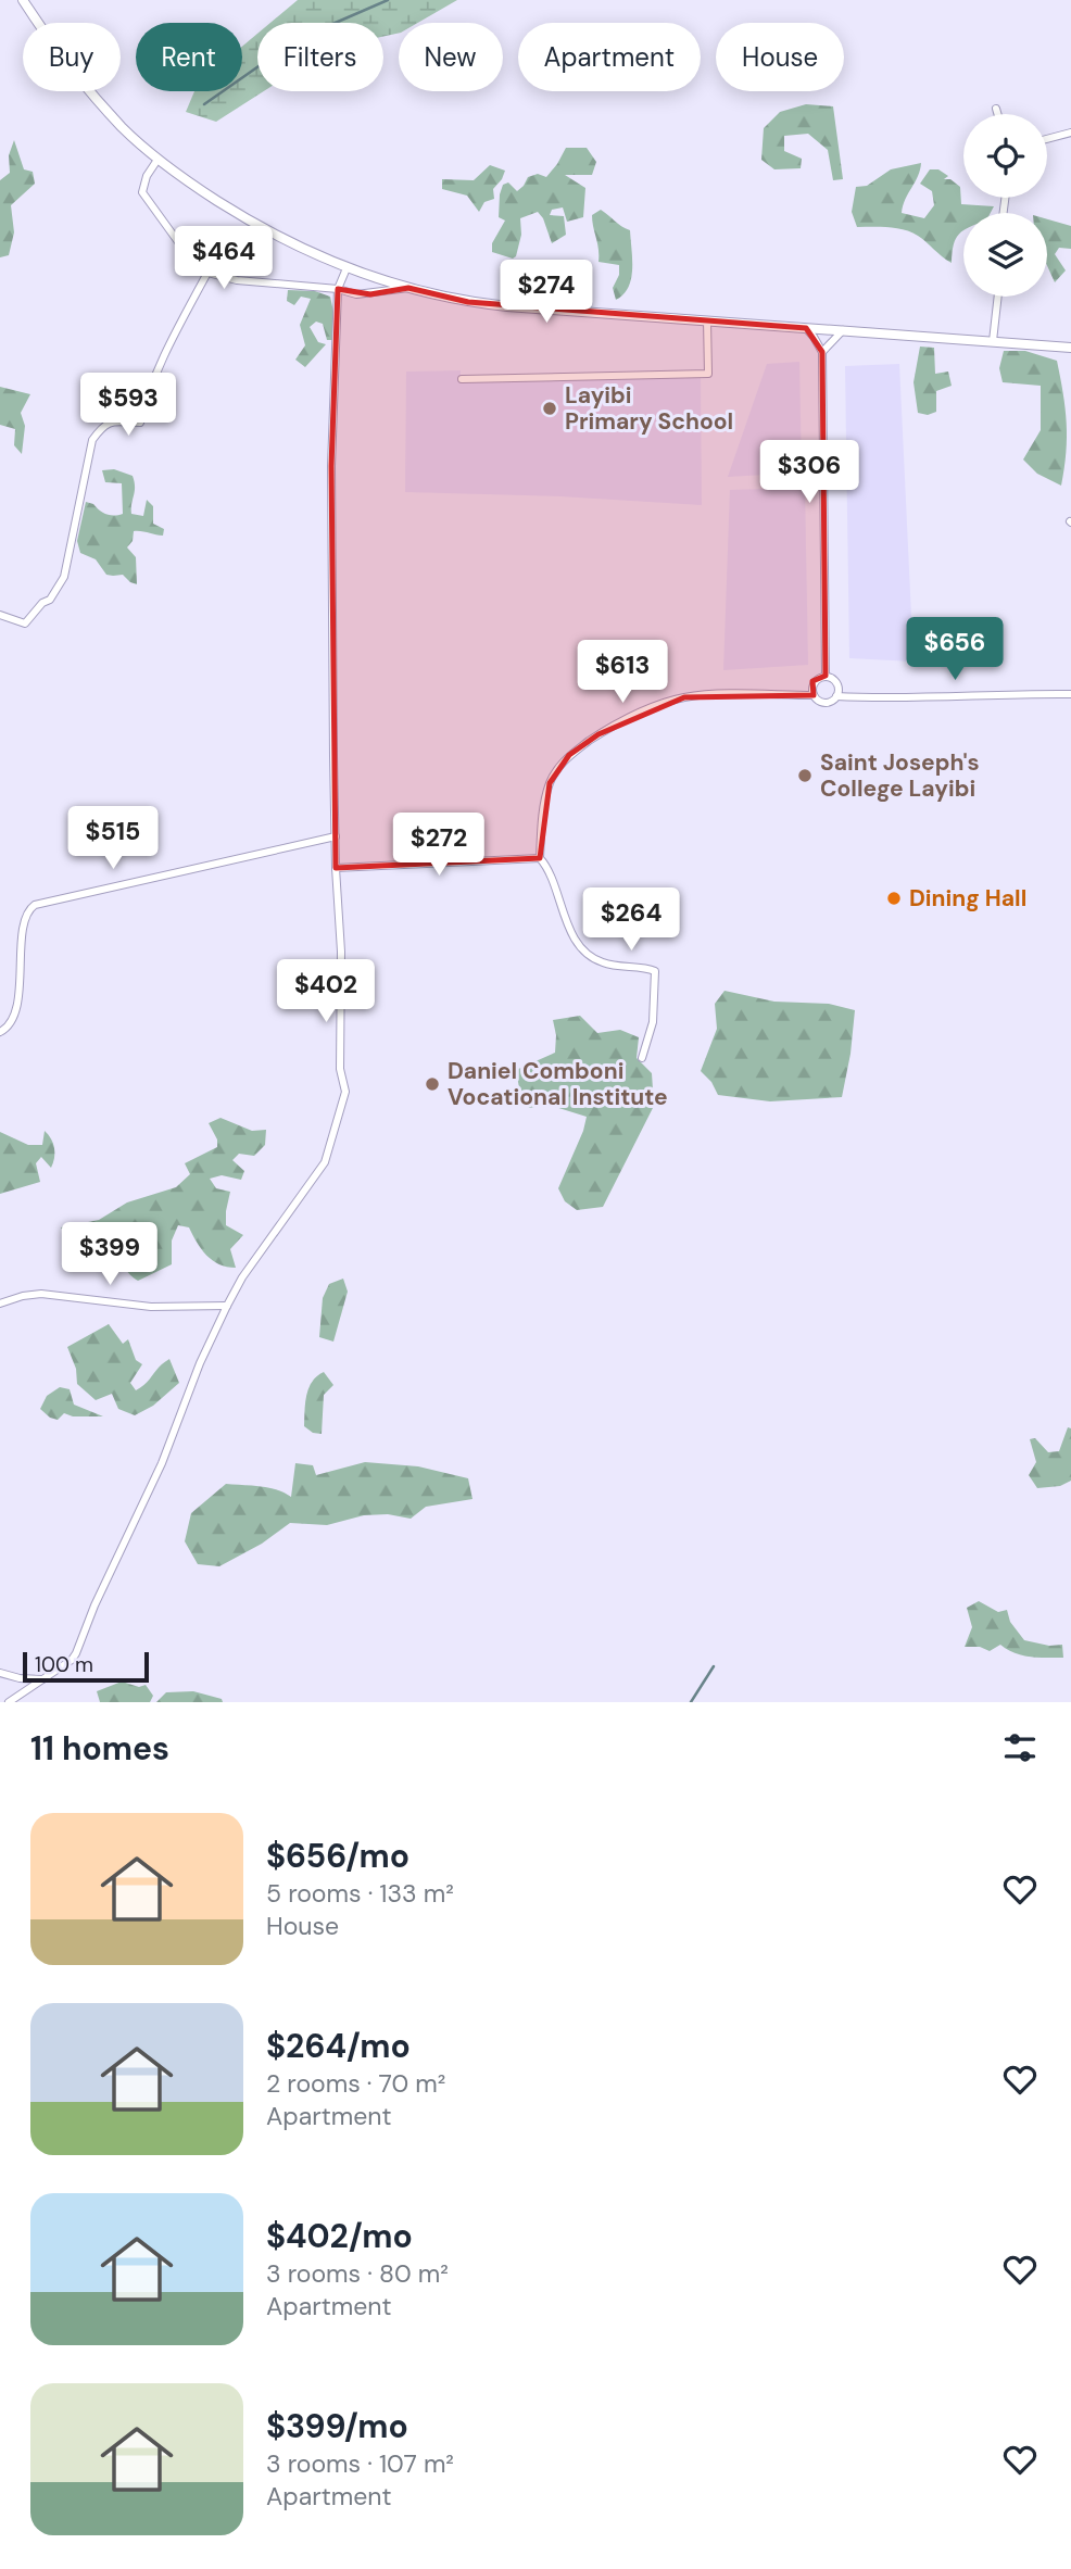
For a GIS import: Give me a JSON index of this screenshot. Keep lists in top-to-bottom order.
{
  "places": [
    "Layibi Primary School",
    "Saint Joseph's College Layibi",
    "Dining Hall",
    "Daniel Comboni Vocational Institute"
  ],
  "scale_bar": "100 m",
  "page": {
    "chip": [
      "Buy",
      "Rent",
      "Filters",
      "New",
      "Apartment",
      "House"
    ],
    "price": [
      "$464",
      "$274",
      "$593",
      "$306",
      "$656",
      "$613",
      "$515",
      "$272",
      "$264",
      "$402",
      "$399"
    ],
    "scale": "100 m",
    "heading": "11 homes",
    "list": [
      {
        "name": "$656/mo",
        "note": "5 rooms · 133 m² · House"
      },
      {
        "name": "$264/mo",
        "note": "2 rooms · 70 m² · Apartment"
      },
      {
        "name": "$402/mo",
        "note": "3 rooms · 80 m² · Apartment"
      },
      {
        "name": "$399/mo",
        "note": "3 rooms · 107 m² · Apartment"
      }
    ]
  }
}
